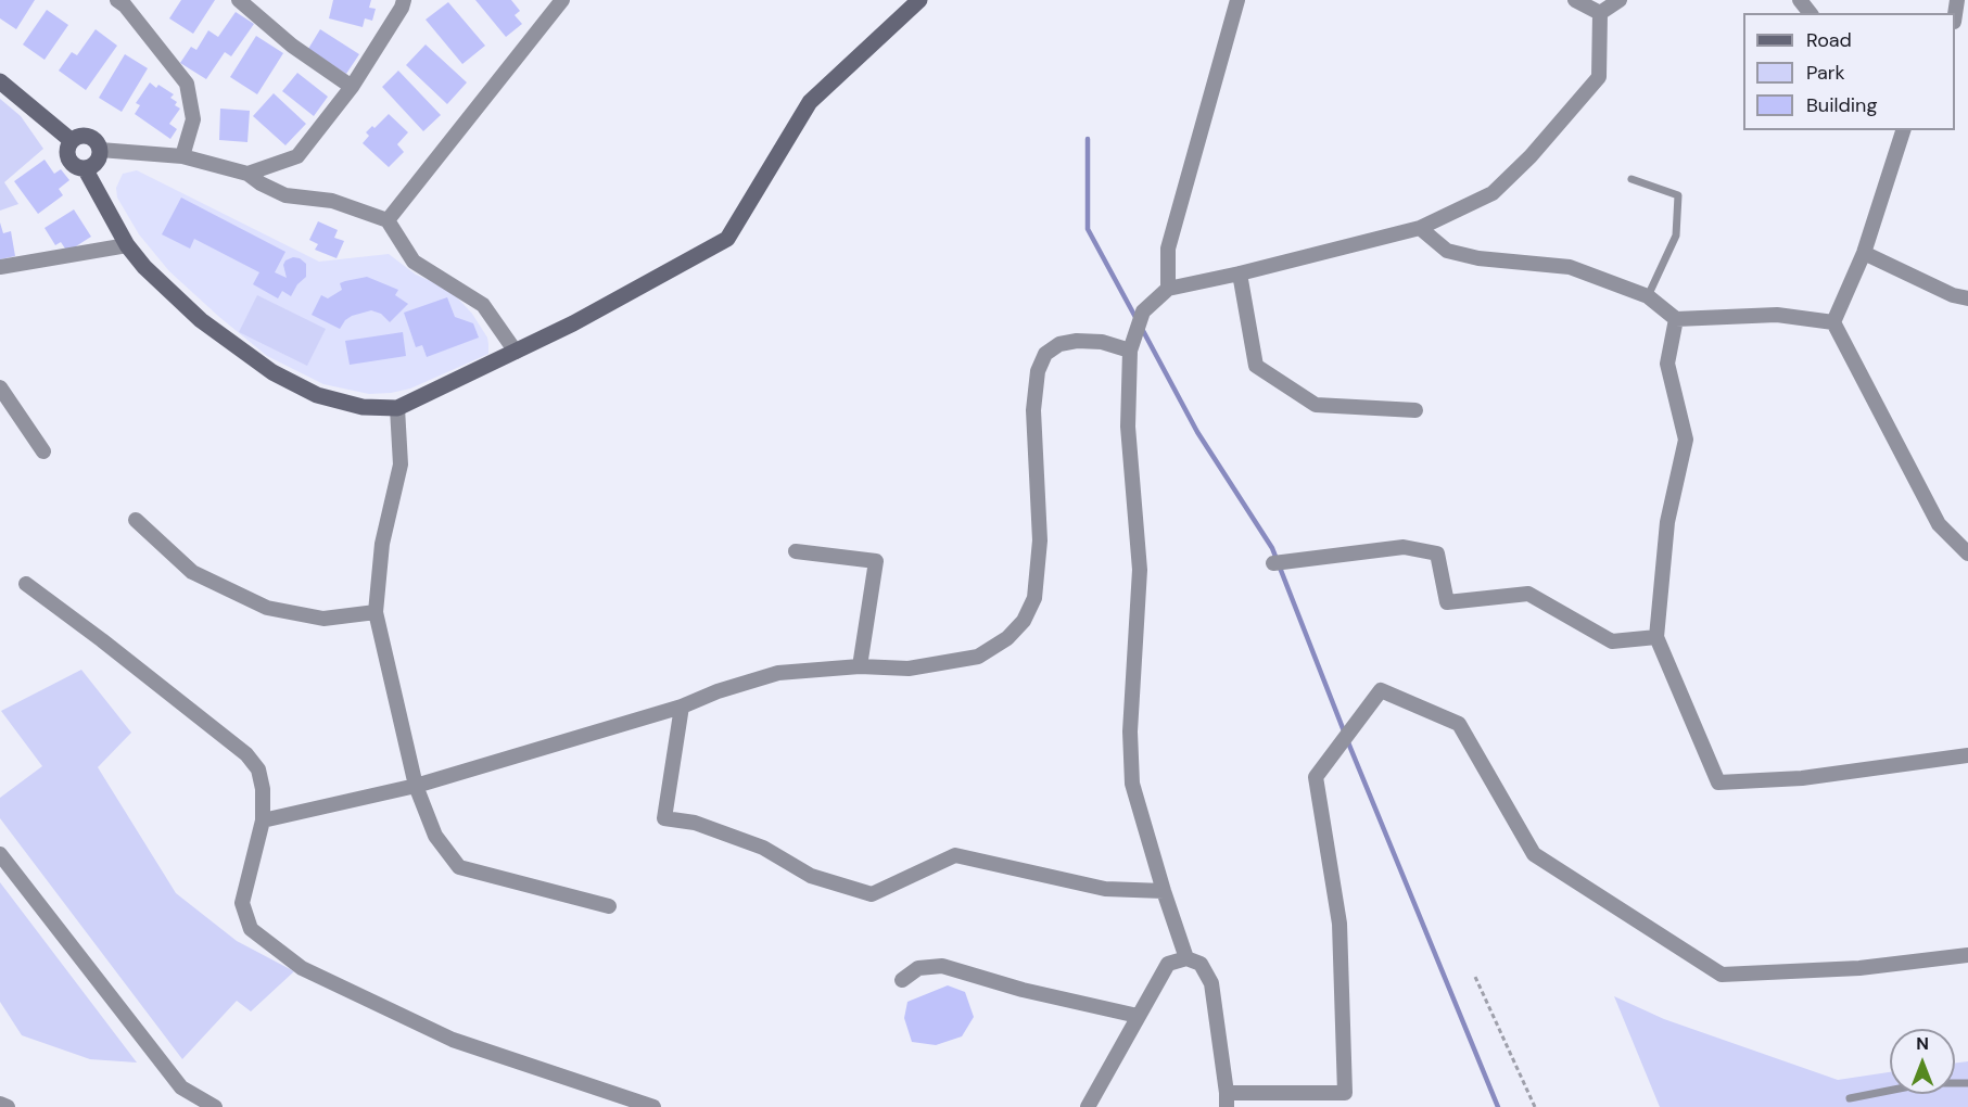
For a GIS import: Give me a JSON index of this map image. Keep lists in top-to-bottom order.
{
  "legend": ["Road", "Park", "Building"],
  "north": "top"
}
